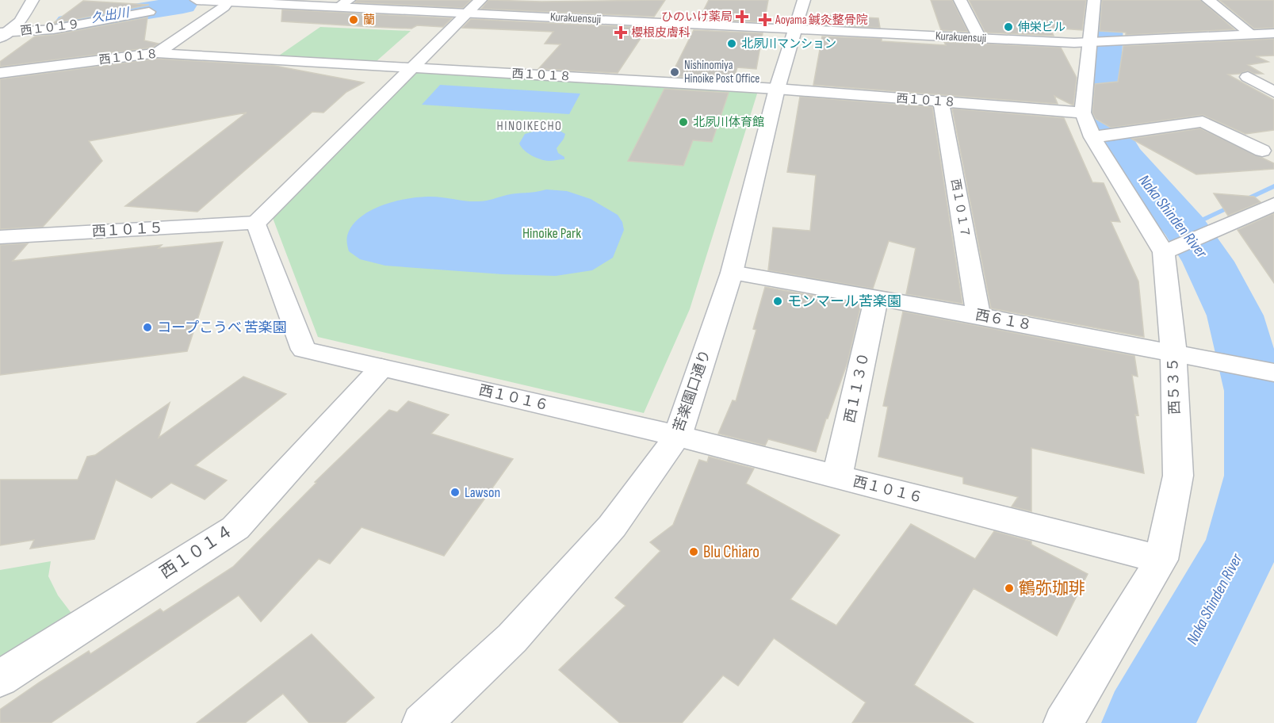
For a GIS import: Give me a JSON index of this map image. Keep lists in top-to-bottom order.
{
  "streets": {
    "street": [
      "Kurakuensuji",
      "西１０１９",
      "西１０１８",
      "西１０１７",
      "西１０１５",
      "西６１８",
      "西５３５",
      "西１１３０",
      "苦楽園口通り",
      "西１０１６",
      "西１０１４"
    ]
  },
  "crossings": [
    ["Kurakuensuji", "西５３５"],
    ["Kurakuensuji", "苦楽園口通り"],
    ["西１０１８", "西１０１７"],
    ["西１０１８", "西５３５"],
    ["西１０１８", "苦楽園口通り"],
    ["西１０１７", "西６１８"],
    ["西１０１５", "西１０１６"],
    ["西６１８", "西５３５"],
    ["西６１８", "西１１３０"],
    ["西６１８", "苦楽園口通り"],
    ["西５３５", "西１０１６"],
    ["西１１３０", "西１０１６"],
    ["苦楽園口通り", "西１０１６"],
    ["西１０１６", "西１０１４"]
  ],
  "districts": ["HINOIKECHO"],
  "water": ["久出川", "Naka Shinden River"],
  "parks": ["Hinoike Park"],
  "places": {
    "health": ["ひのいけ薬局", "Aoyama 鍼灸整骨院", "櫻根皮膚科"],
    "other": [
      "蘭",
      "伸栄ビル",
      "北夙川マンション",
      "Nishinomiya Hinoike Post Office",
      "北夙川体育館",
      "モンマール苦楽園",
      "コープこうべ 苦楽園",
      "Lawson",
      "Blu Chiaro",
      "鶴弥珈琲"
    ]
  }
}
